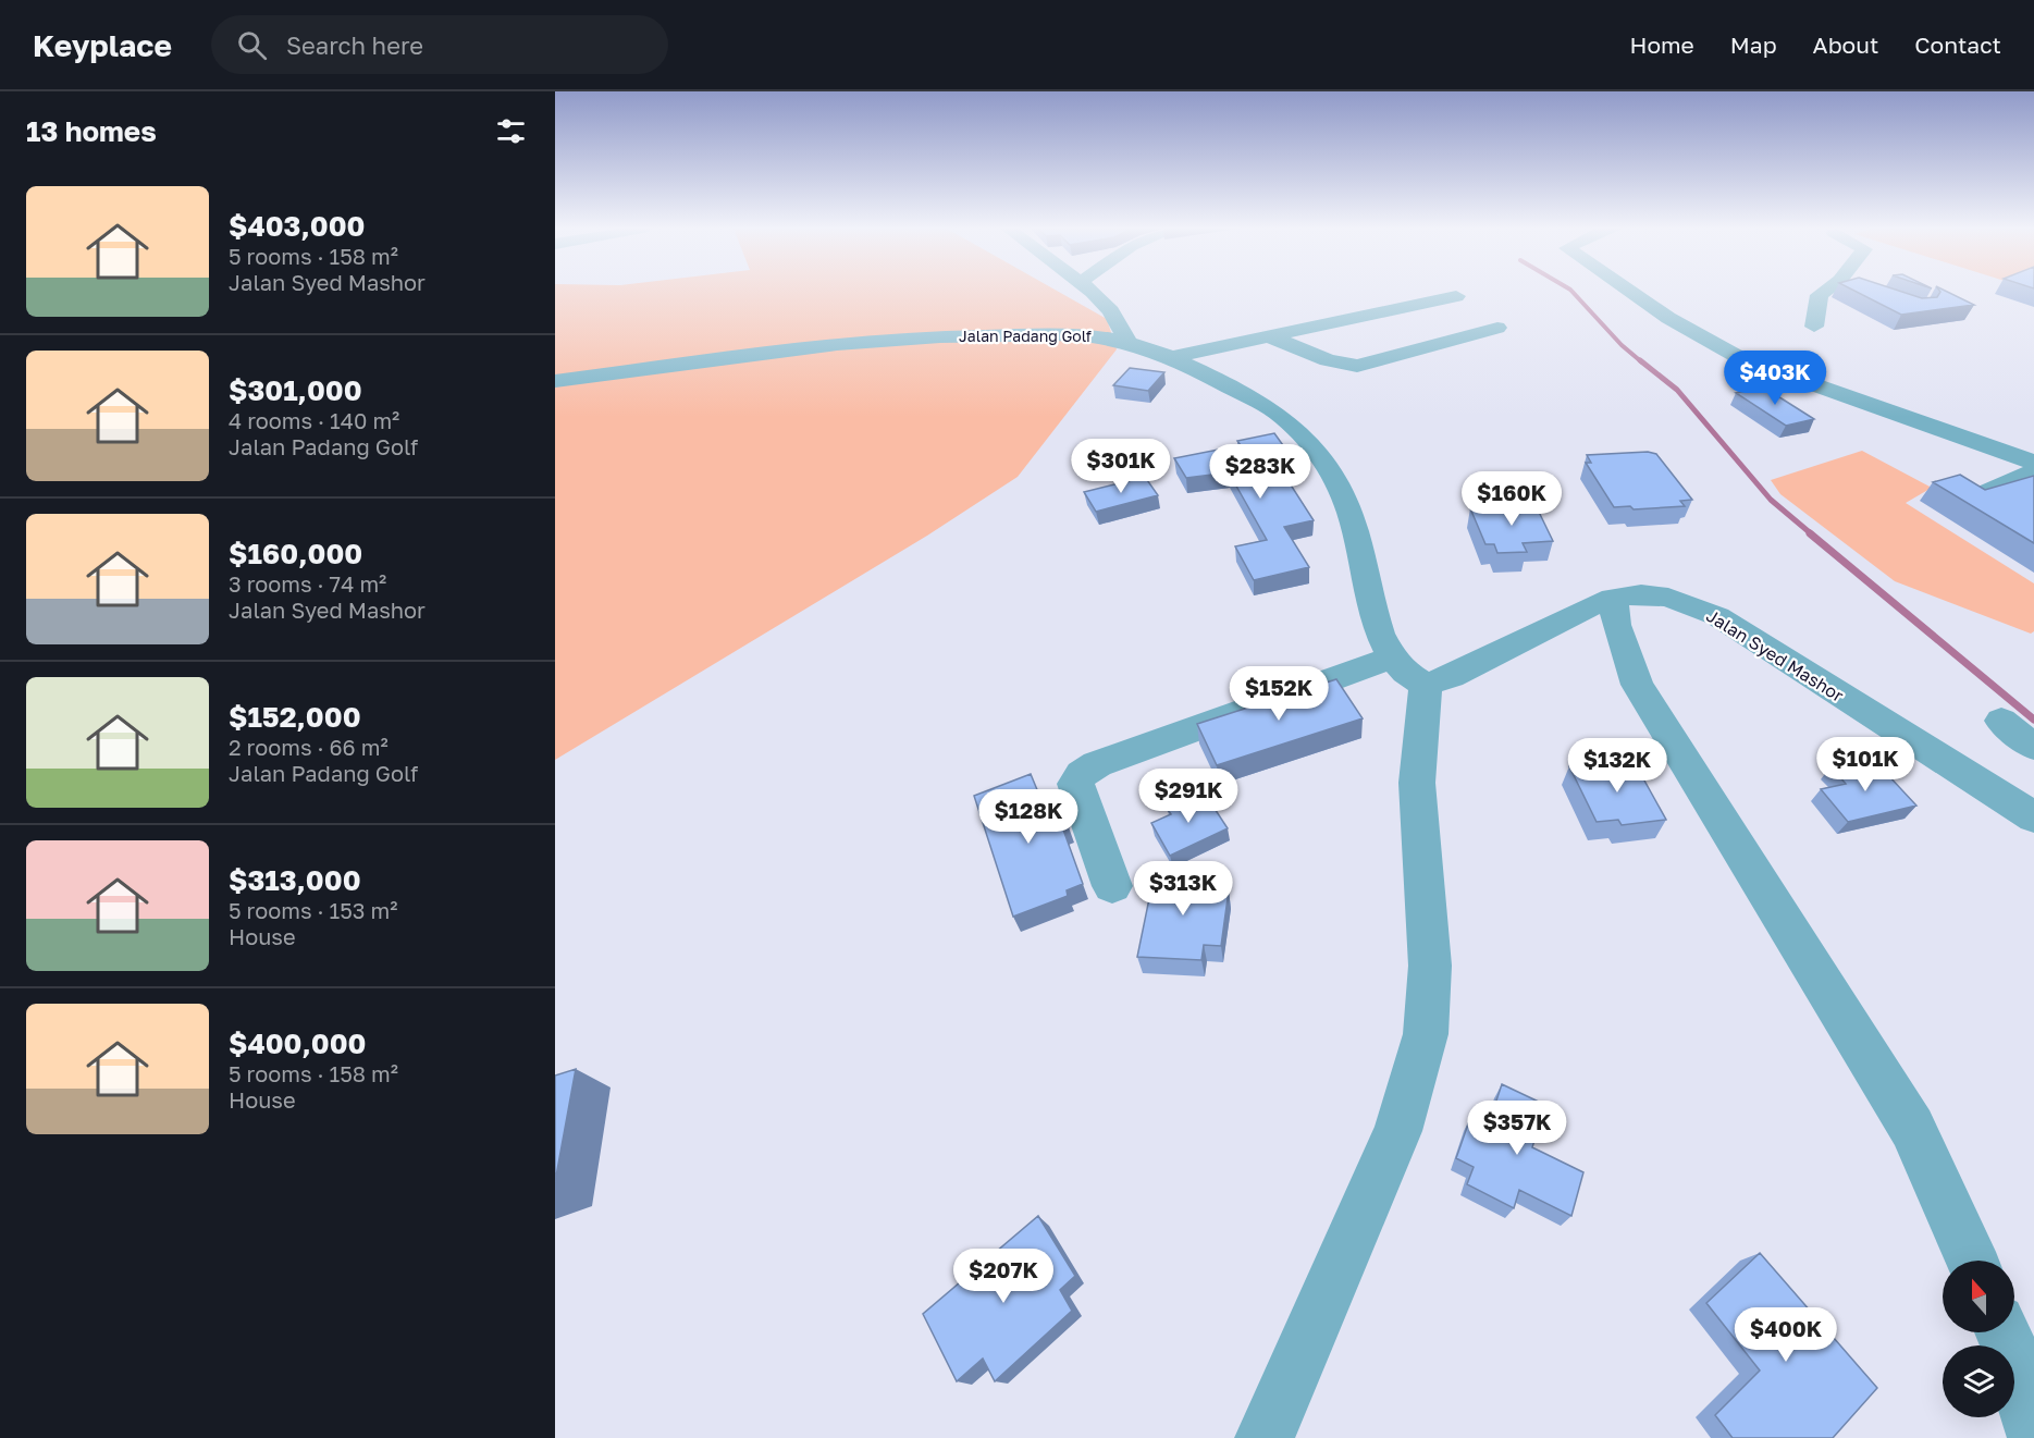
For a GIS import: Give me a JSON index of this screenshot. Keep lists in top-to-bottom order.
{
  "streets": {
    "street": ["Jalan Padang Golf", "Jalan Syed Mashor"]
  },
  "crossings": [
    ["Jalan Padang Golf", "Jalan Syed Mashor"]
  ],
  "north": "top",
  "page": {
    "header": "Keyplace",
    "search": "Search here",
    "nav": [
      "Home",
      "Map",
      "About",
      "Contact"
    ],
    "heading": "13 homes",
    "list": [
      {
        "name": "$403,000",
        "note": "5 rooms · 158 m² · Jalan Syed Mashor"
      },
      {
        "name": "$301,000",
        "note": "4 rooms · 140 m² · Jalan Padang Golf"
      },
      {
        "name": "$160,000",
        "note": "3 rooms · 74 m² · Jalan Syed Mashor"
      },
      {
        "name": "$152,000",
        "note": "2 rooms · 66 m² · Jalan Padang Golf"
      },
      {
        "name": "$313,000",
        "note": "5 rooms · 153 m² · House"
      },
      {
        "name": "$400,000",
        "note": "5 rooms · 158 m² · House"
      }
    ],
    "price": [
      "$403K",
      "$301K",
      "$283K",
      "$160K",
      "$152K",
      "$101K",
      "$132K",
      "$291K",
      "$128K",
      "$313K",
      "$357K",
      "$207K",
      "$400K"
    ]
  }
}
